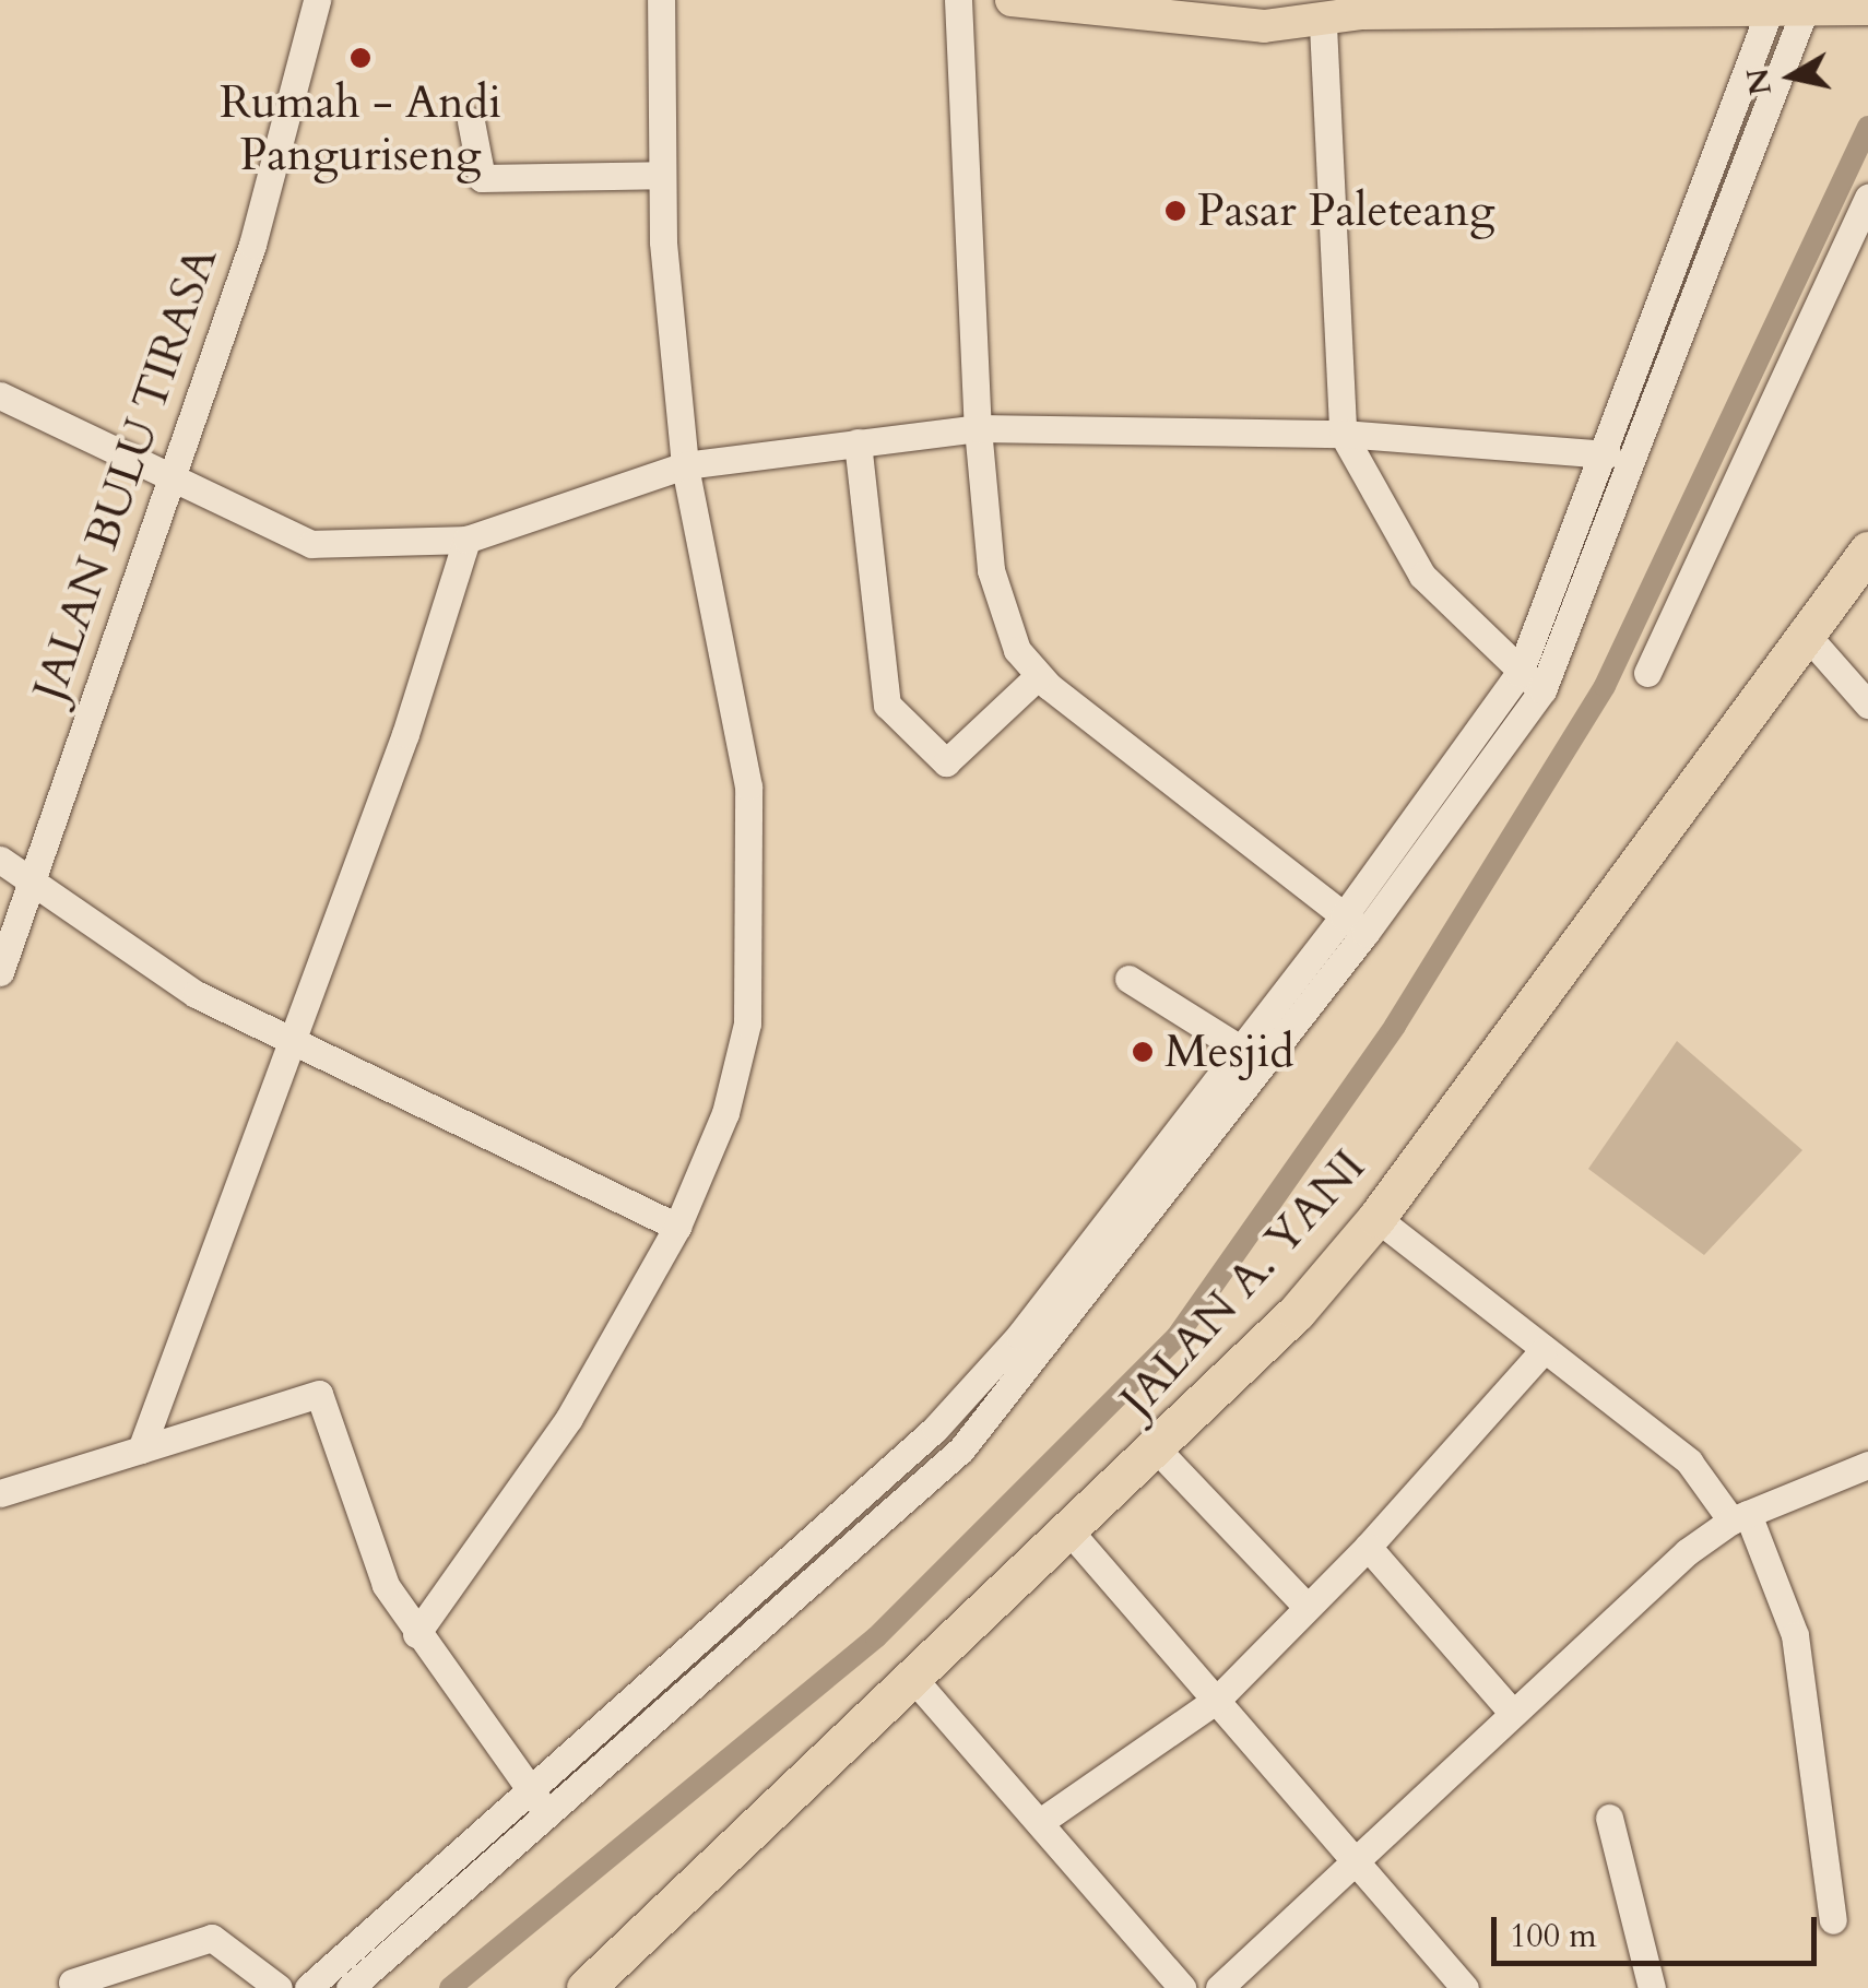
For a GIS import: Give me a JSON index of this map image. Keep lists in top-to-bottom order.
{
  "streets": {
    "highway": ["JALAN A. YANI"],
    "street": ["JALAN BULU TIRASA"]
  },
  "places": ["Rumah - Andi Panguriseng", "Pasar Paleteang", "Mesjid"],
  "scale_bar": "100 m",
  "north": "left"
}
